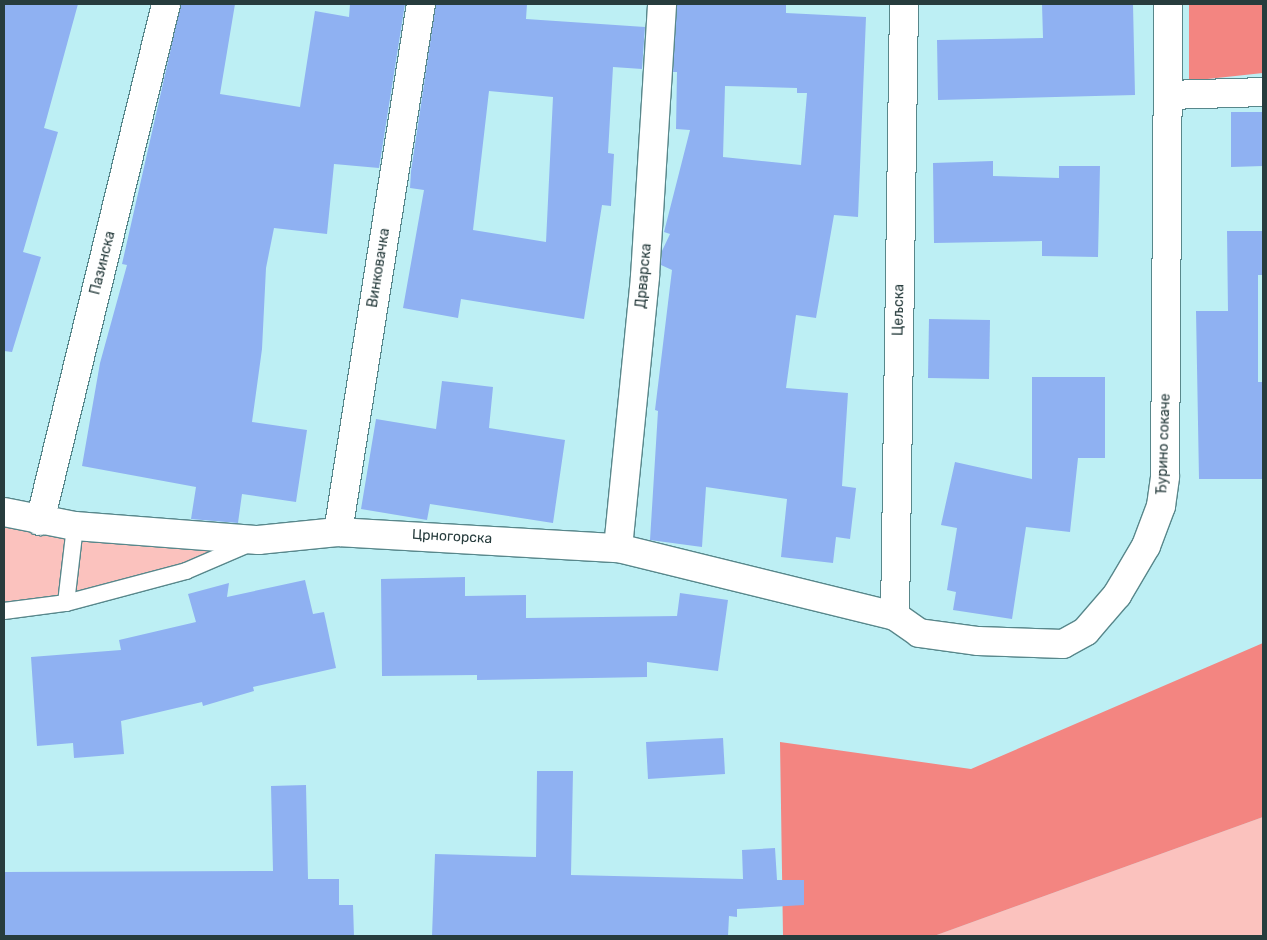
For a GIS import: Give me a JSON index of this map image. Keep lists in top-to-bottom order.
{
  "streets": {
    "street": [
      "Пазинска",
      "Винковачка",
      "Дрварска",
      "Цељска",
      "Ђурино сокаче",
      "Црногорска"
    ]
  },
  "crossings": [
    ["Пазинска", "Црногорска"],
    ["Винковачка", "Црногорска"],
    ["Дрварска", "Црногорска"],
    ["Цељска", "Ђурино сокаче"],
    ["Цељска", "Црногорска"],
    ["Ђурино сокаче", "Црногорска"]
  ]
}
